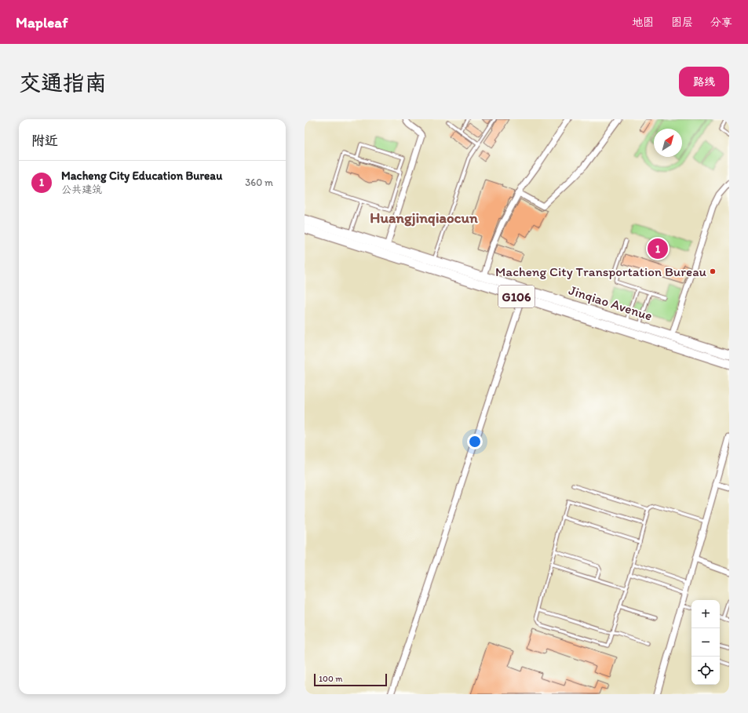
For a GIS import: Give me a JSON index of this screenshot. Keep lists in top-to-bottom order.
{
  "streets": {
    "highway": ["G106", "Jinqiao Avenue"]
  },
  "districts": ["Huangjinqiaocun"],
  "places": ["Macheng City Transportation Bureau"],
  "scale_bar": "100 m",
  "north": "top right",
  "page": {
    "header": "Mapleaf",
    "nav": ["地图", "图层", "分享"],
    "buttons": "路线",
    "title": "交通指南",
    "heading": "附近",
    "list": [
      {
        "mark": "1",
        "name": "Macheng City Education Bureau",
        "note": "公共建筑",
        "value": "360 m"
      }
    ],
    "pins": "1",
    "map_buttons": ["+", "−"],
    "scale": "100 m"
  }
}
